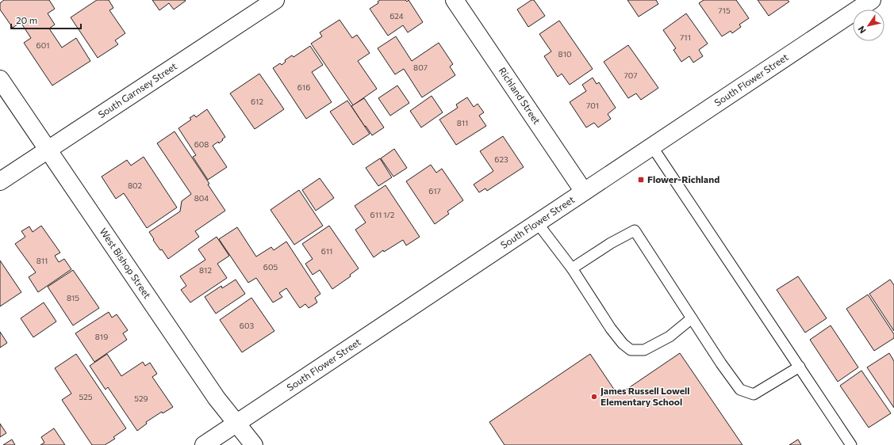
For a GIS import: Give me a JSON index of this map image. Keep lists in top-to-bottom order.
{
  "streets": {
    "street": [
      "South Flower Street",
      "South Garnsey Street",
      "Richland Street",
      "West Bishop Street"
    ]
  },
  "crossings": [
    ["South Flower Street", "Richland Street"],
    ["South Flower Street", "West Bishop Street"],
    ["South Garnsey Street", "West Bishop Street"]
  ],
  "places": {
    "transit": ["Flower-Richland"],
    "other": ["James Russell Lowell Elementary School"]
  },
  "house_numbers": [
    "715",
    "624",
    "711",
    "601",
    "810",
    "807",
    "707",
    "616",
    "612",
    "701",
    "811",
    "608",
    "623",
    "802",
    "617",
    "804",
    "611 1/2",
    "611",
    "811",
    "605",
    "812",
    "815",
    "603",
    "819",
    "525",
    "529"
  ],
  "scale_bar": "20 m",
  "north": "bottom left"
}
